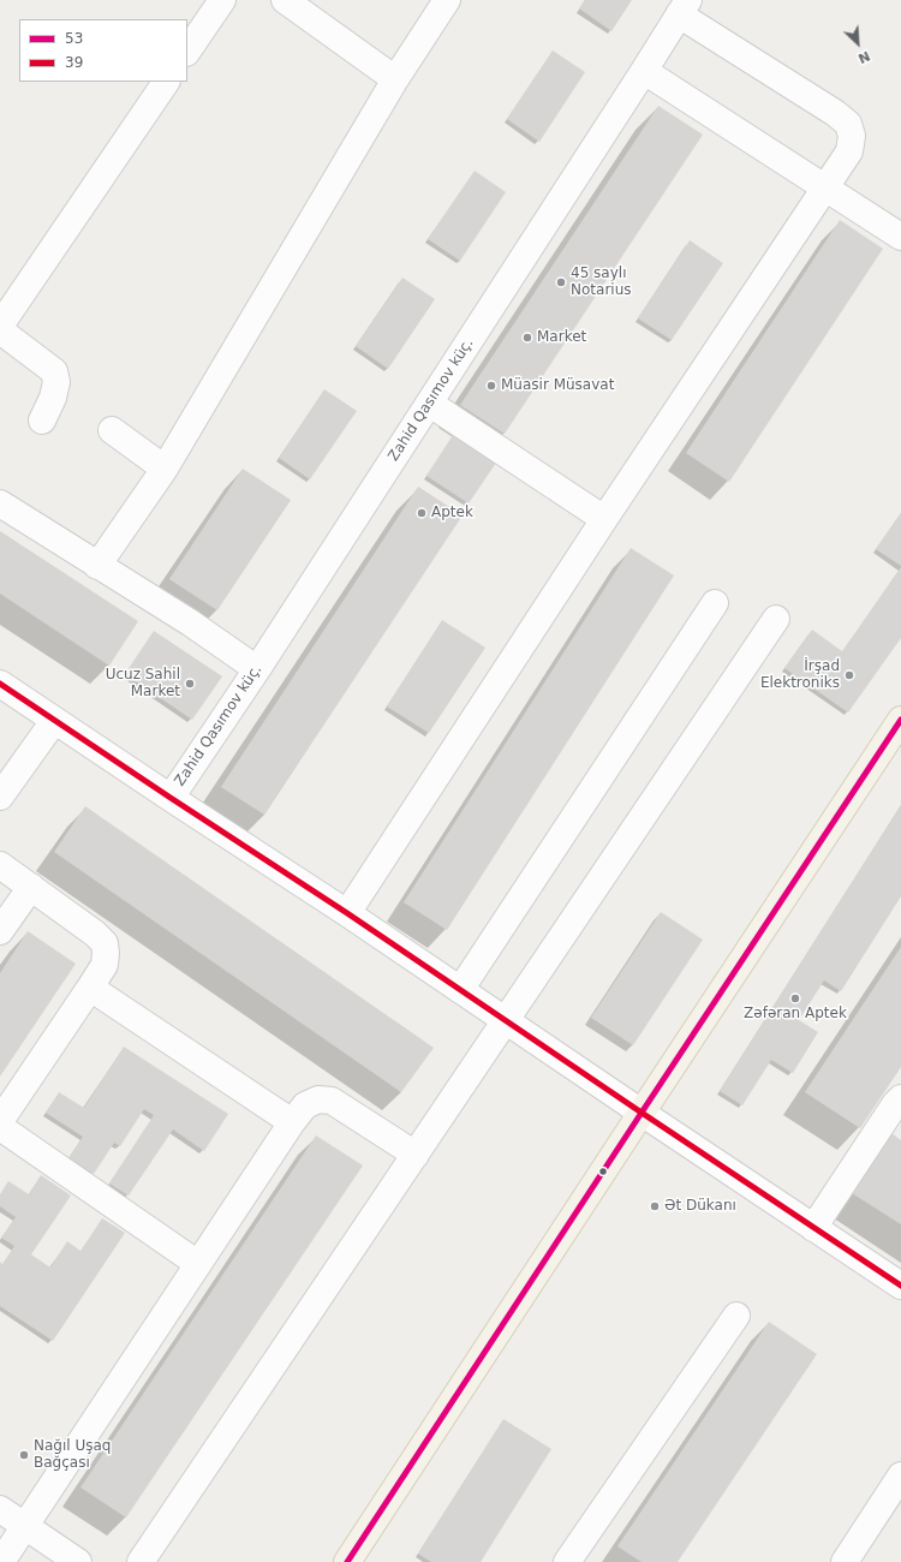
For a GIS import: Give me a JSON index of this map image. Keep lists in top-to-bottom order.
{
  "streets": {
    "street": ["Zahid Qasımov küç."]
  },
  "places": [
    "45 saylı Notarius",
    "Market",
    "Müasir Müsavat",
    "Aptek",
    "İrşad Elektroniks",
    "Ucuz Sahil Market",
    "Zəfəran Aptek",
    "Ət Dükanı",
    "Nağıl Uşaq Bağçası"
  ],
  "lines": ["transit line 39", "transit line 53"],
  "legend": ["53", "39"],
  "north": "bottom right"
}
